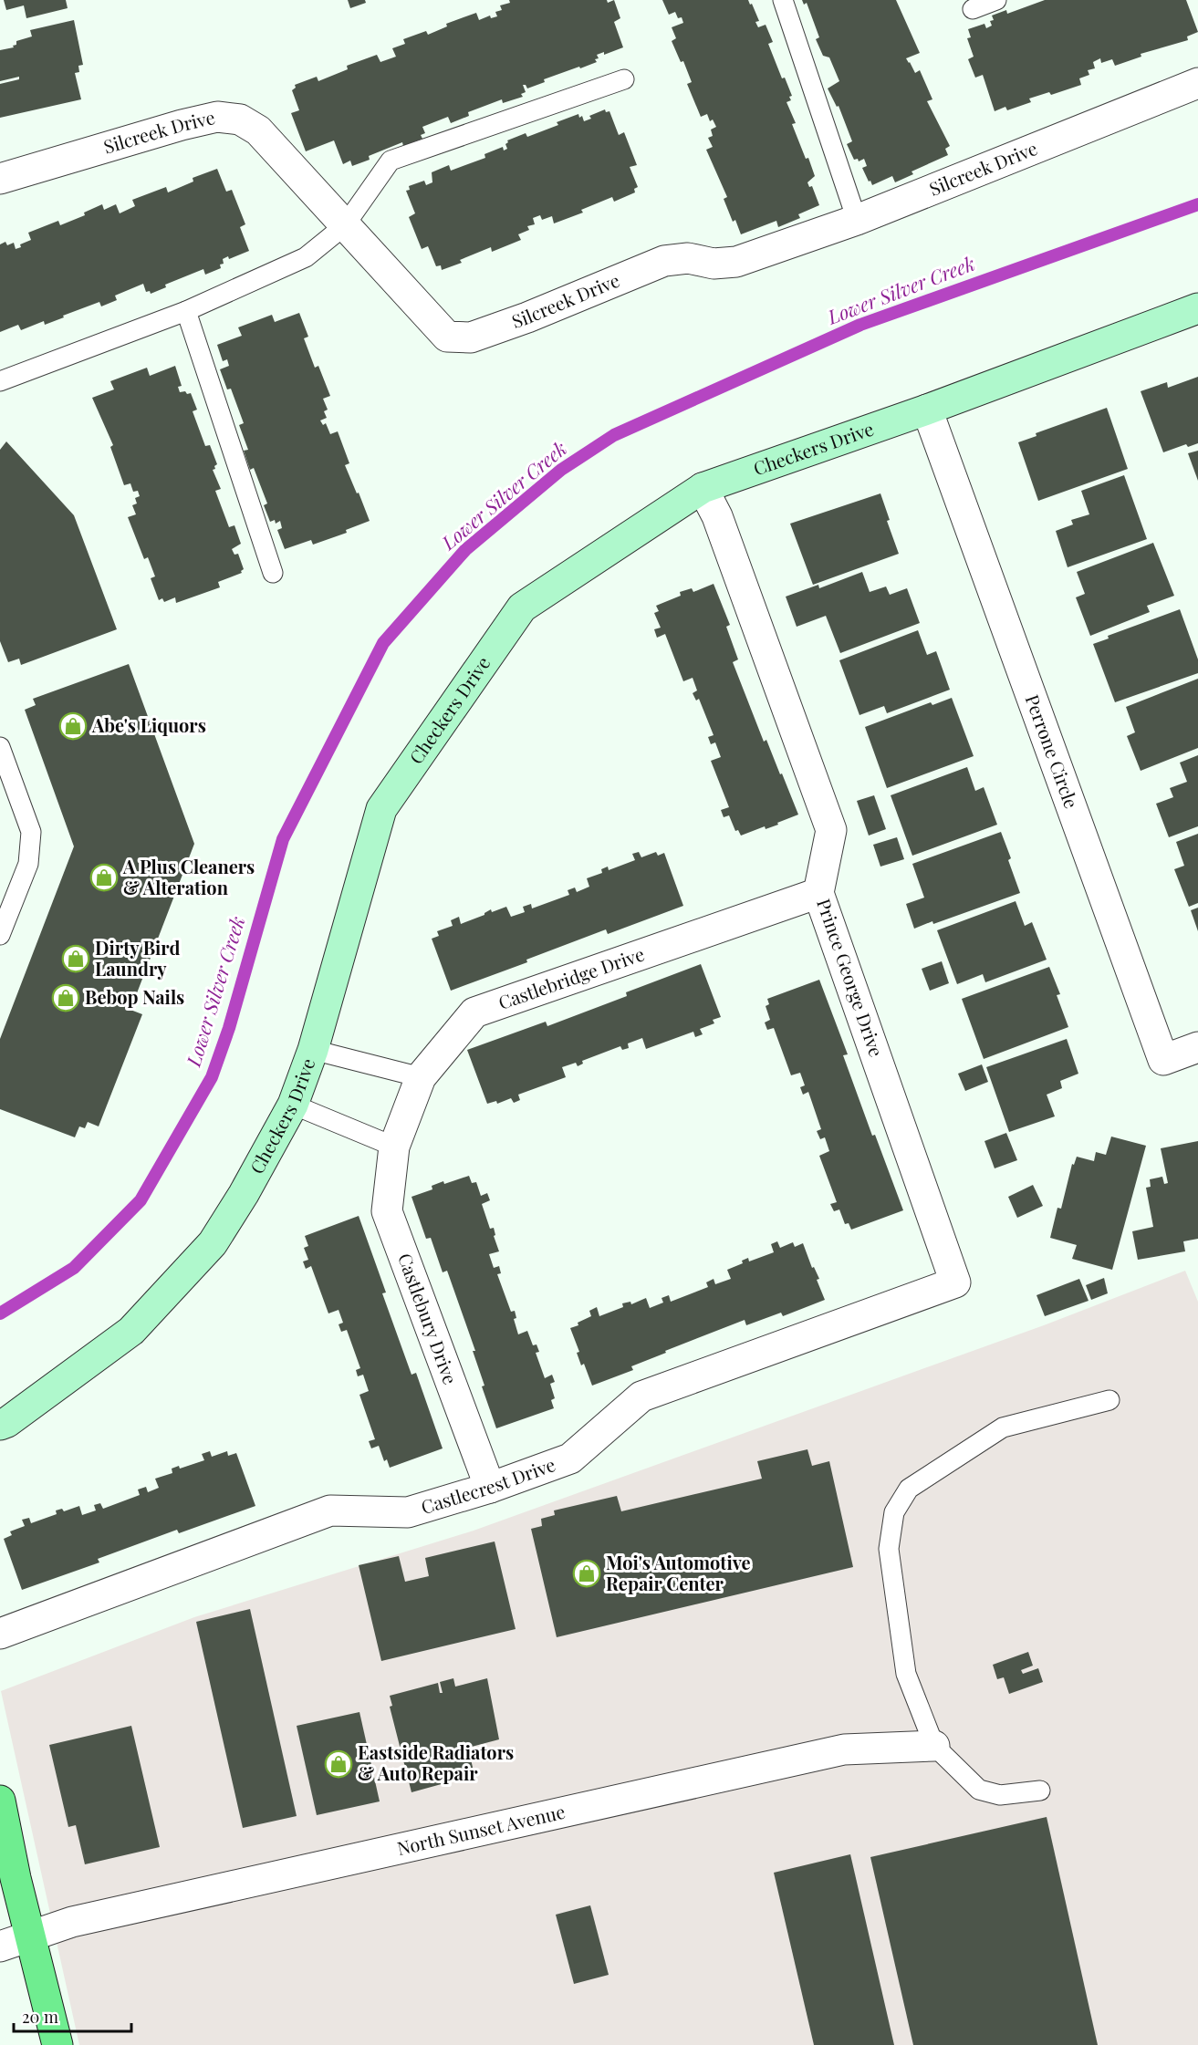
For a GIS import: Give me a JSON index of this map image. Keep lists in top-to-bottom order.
{
  "streets": {
    "street": [
      "Silcreek Drive",
      "Checkers Drive",
      "Perrone Circle",
      "Prince George Drive",
      "Castlebridge Drive",
      "Castlebury Drive",
      "Castlecrest Drive",
      "North Sunset Avenue"
    ]
  },
  "crossings": [
    ["Checkers Drive", "Perrone Circle"],
    ["Checkers Drive", "Prince George Drive"],
    ["Prince George Drive", "Castlebridge Drive"],
    ["Prince George Drive", "Castlecrest Drive"],
    ["Castlebridge Drive", "Castlebury Drive"],
    ["Castlebury Drive", "Castlecrest Drive"]
  ],
  "water": ["Lower Silver Creek"],
  "places": {
    "shop": [
      "Abe's Liquors",
      "A Plus Cleaners & Alteration",
      "Dirty Bird Laundry",
      "Bebop Nails",
      "Moi's Automotive Repair Center",
      "Eastside Radiators & Auto Repair"
    ]
  },
  "scale_bar": "20 m"
}
